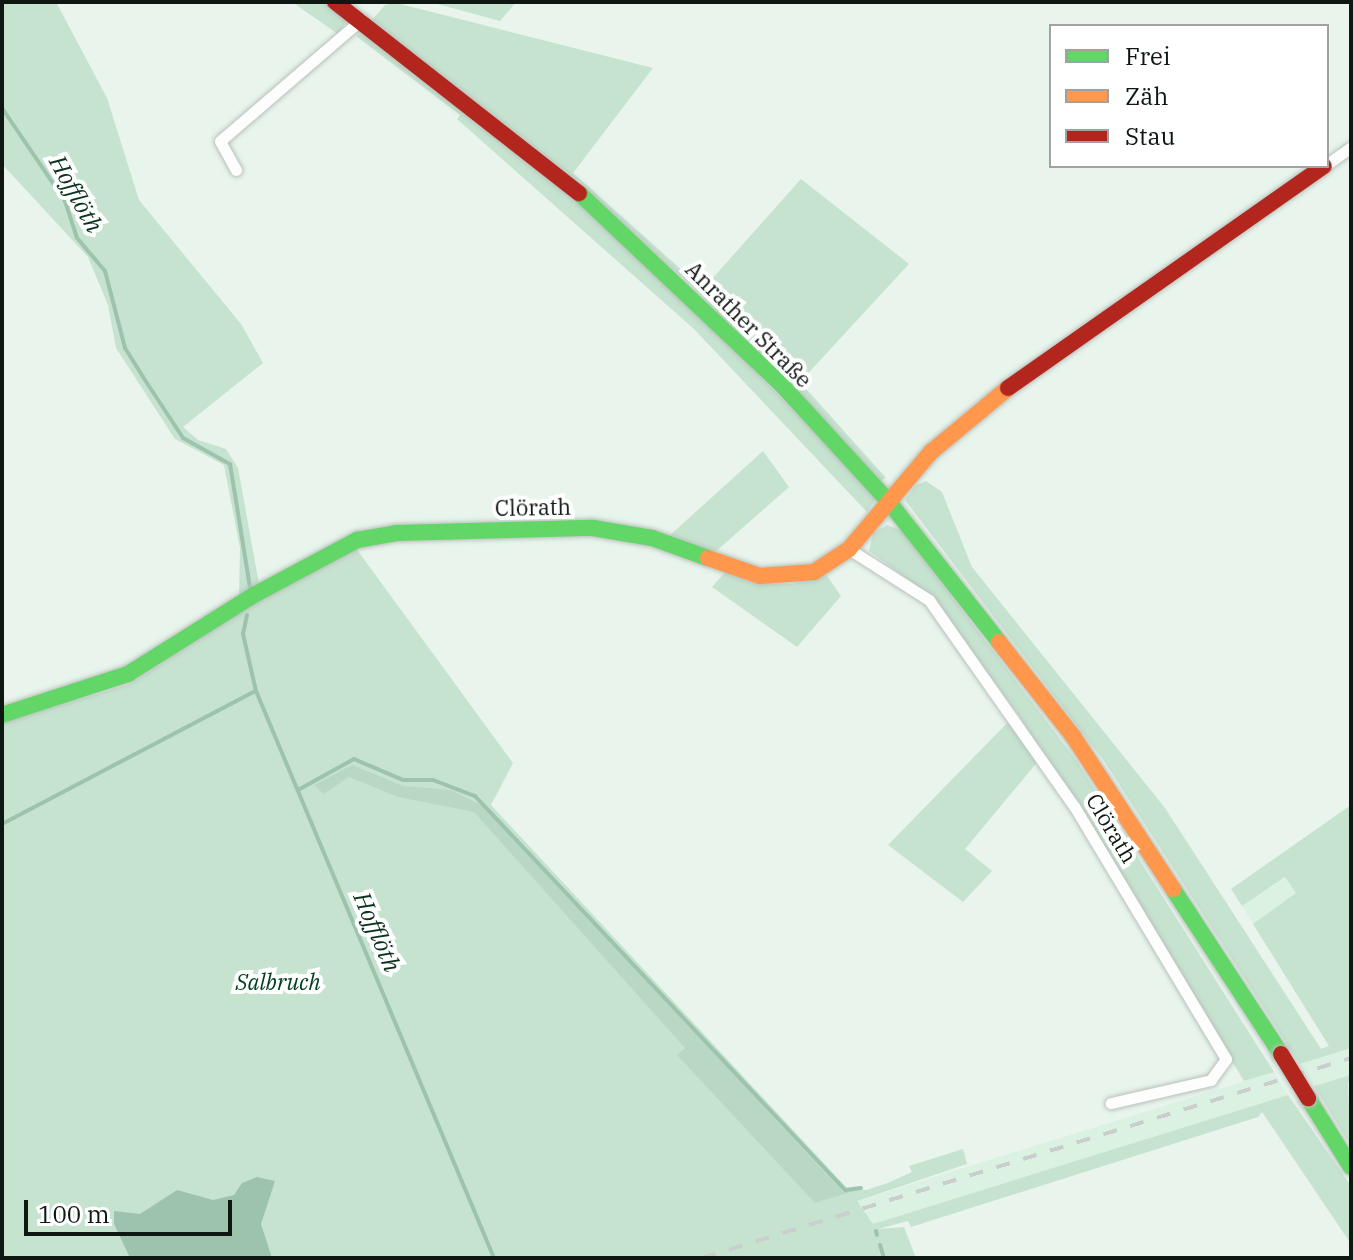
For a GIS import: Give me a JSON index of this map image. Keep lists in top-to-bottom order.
{
  "streets": {
    "main road": ["Anrather Straße", "Clörath"]
  },
  "crossings": [
    ["Anrather Straße", "Clörath"]
  ],
  "water": ["Hofflöth"],
  "parks": ["Salbruch"],
  "legend": ["Frei", "Zäh", "Stau"],
  "scale_bar": "100 m"
}
